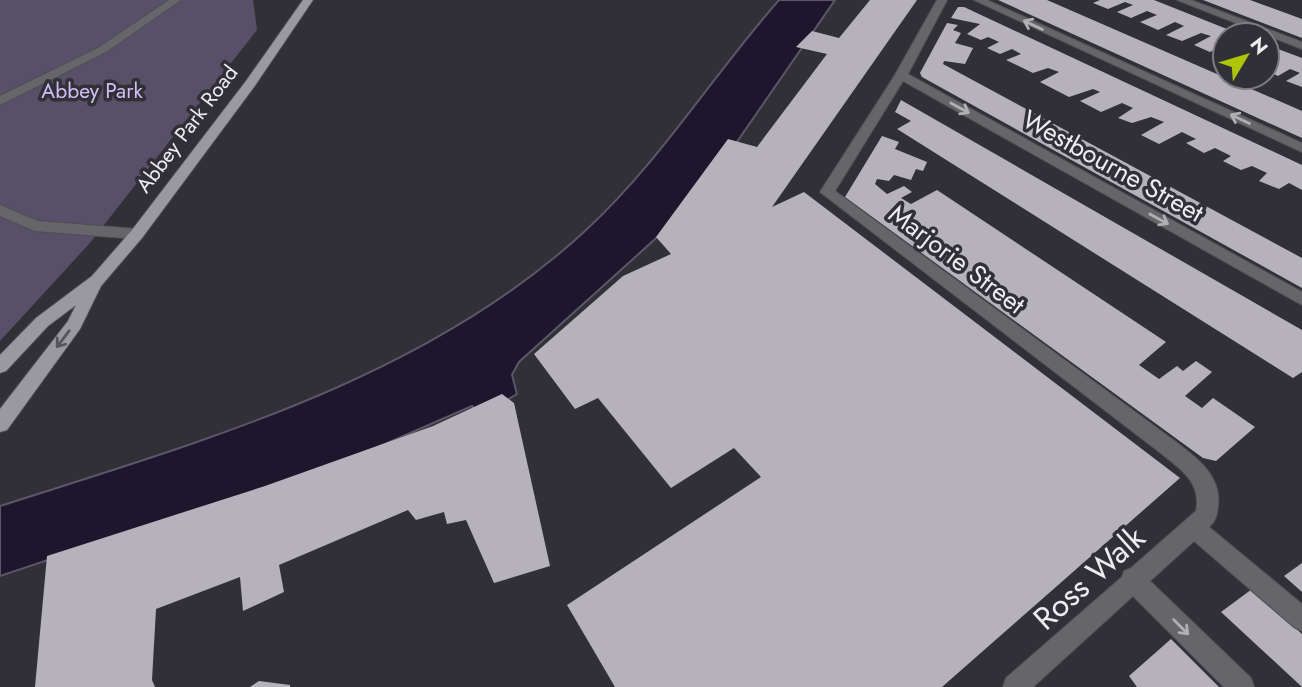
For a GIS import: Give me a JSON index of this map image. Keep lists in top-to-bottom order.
{
  "streets": {
    "main road": ["Abbey Park Road"],
    "street": ["Westbourne Street", "Marjorie Street", "Ross Walk"]
  },
  "crossings": [
    ["Westbourne Street", "Marjorie Street"],
    ["Marjorie Street", "Ross Walk"]
  ],
  "parks": ["Abbey Park"],
  "north": "top right"
}
